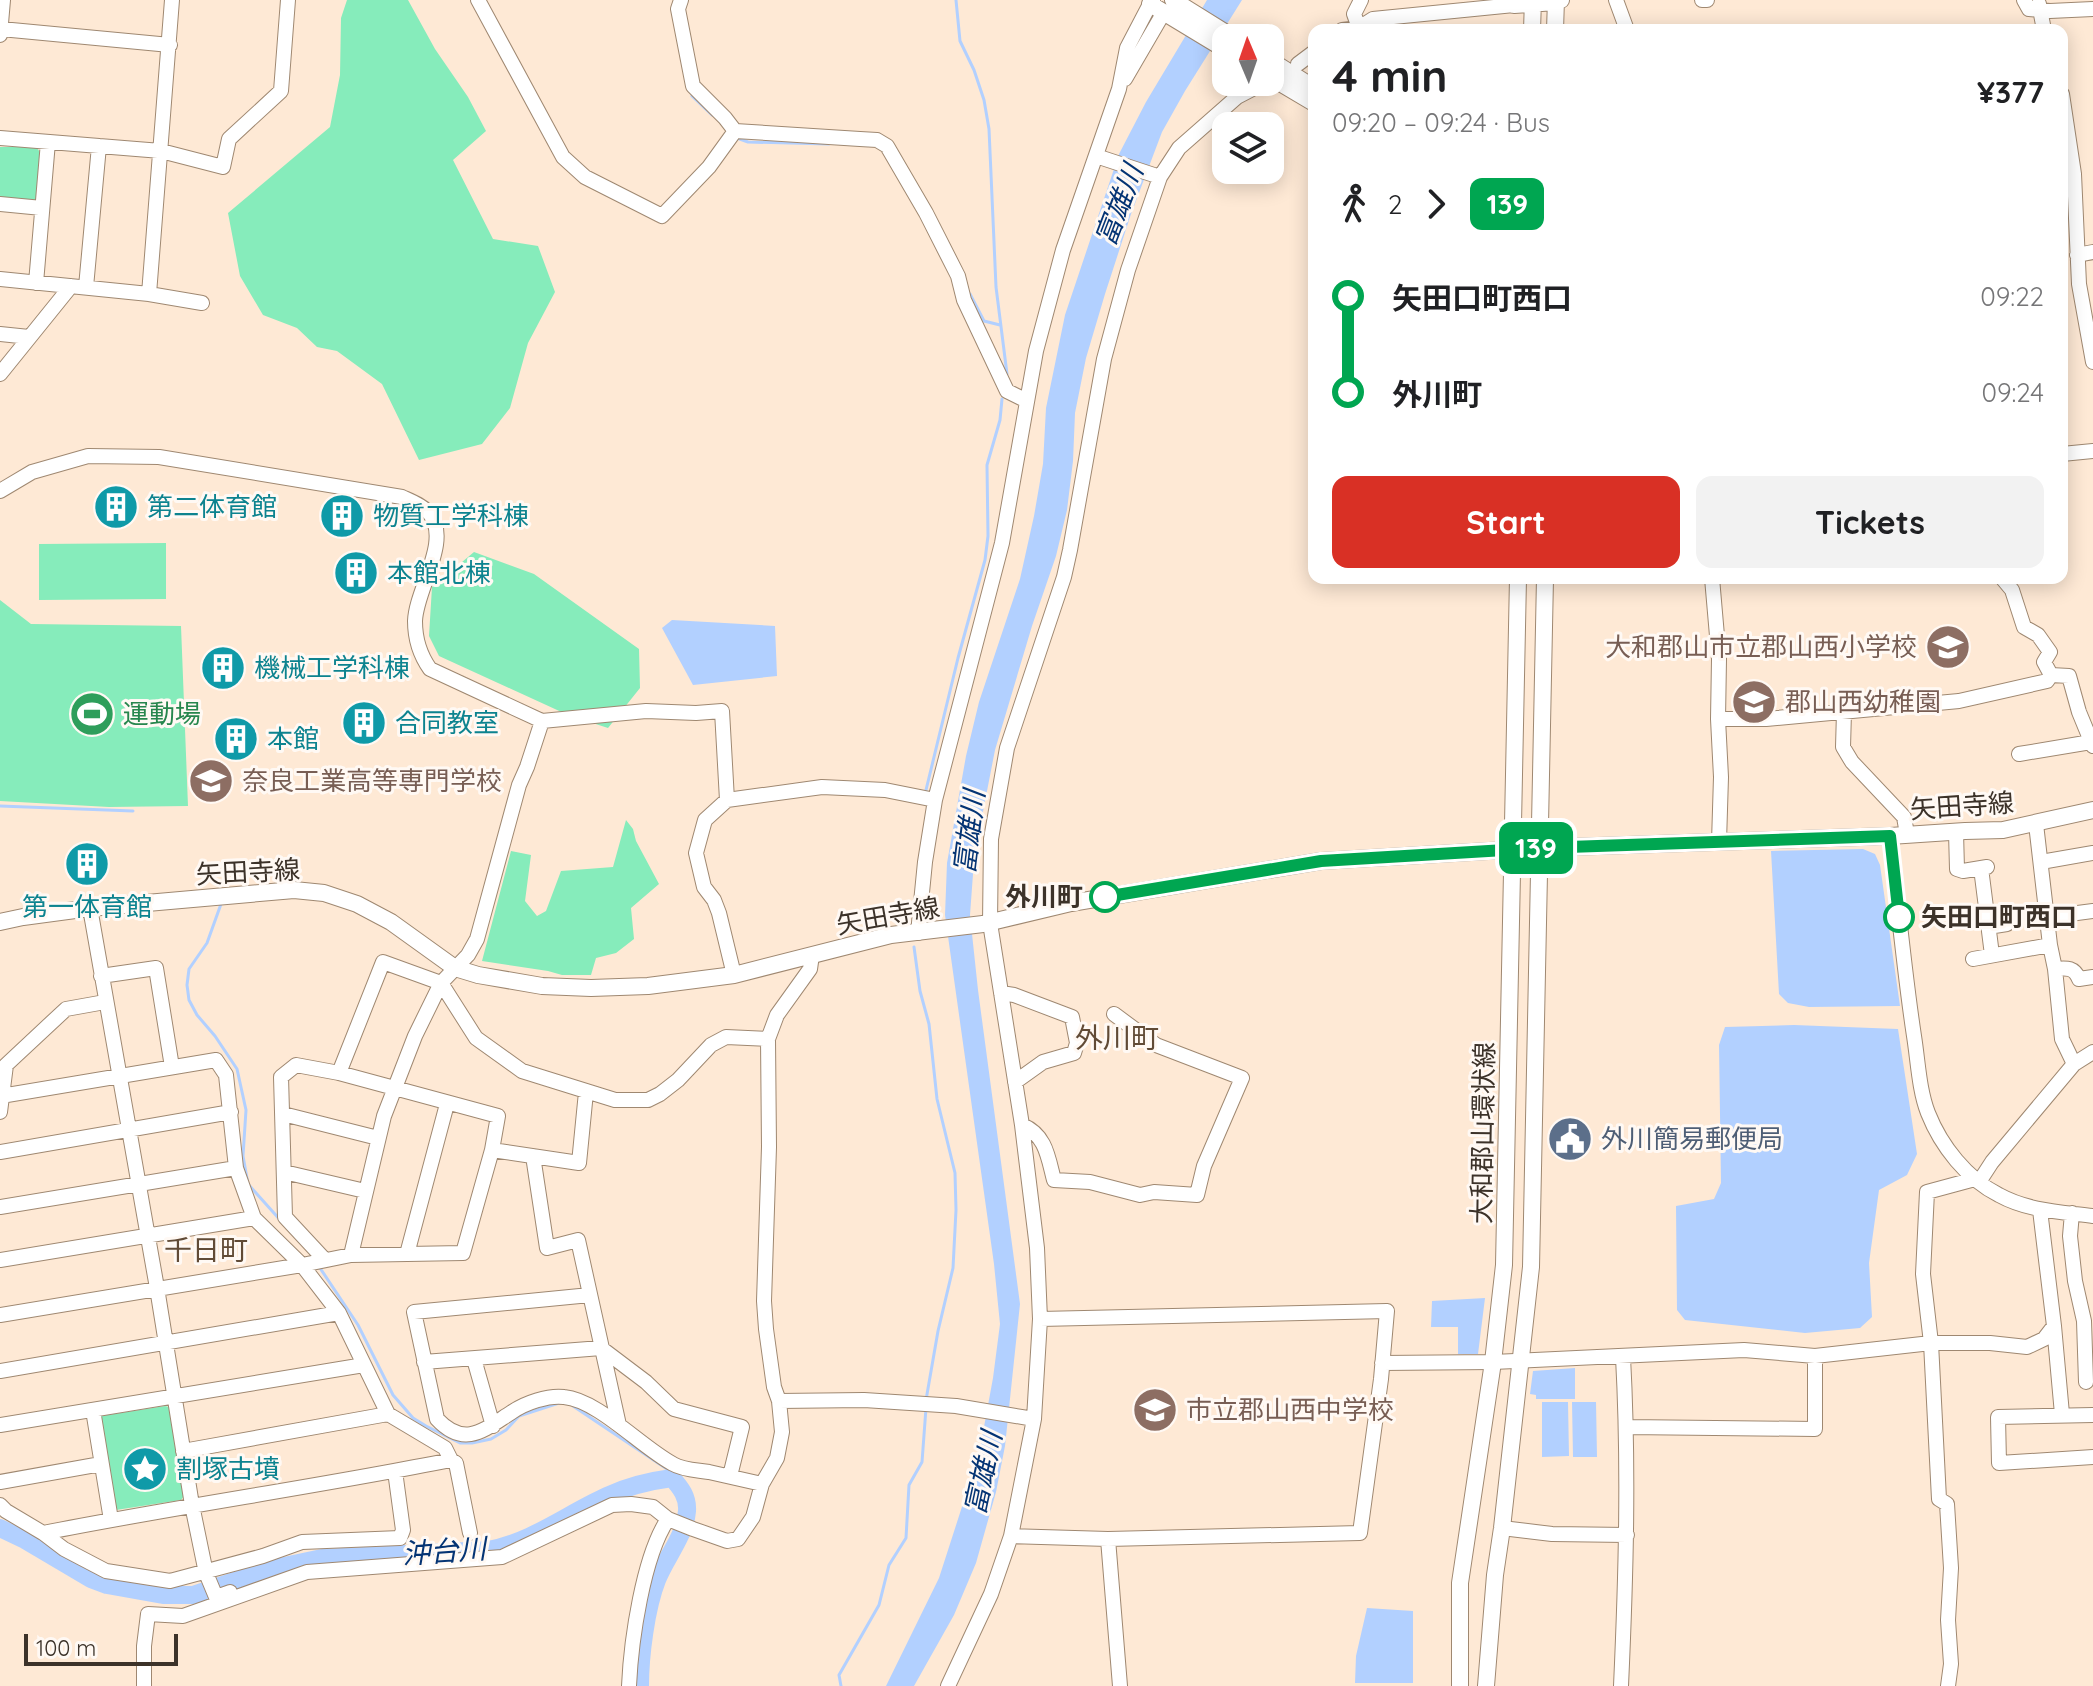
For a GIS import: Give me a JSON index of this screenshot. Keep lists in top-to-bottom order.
{
  "streets": {
    "main road": ["矢田寺線", "大和郡山環状線"]
  },
  "crossings": [
    ["矢田寺線", "大和郡山環状線"]
  ],
  "districts": ["外川町", "千日町"],
  "water": ["富雄川", "沖台川"],
  "places": {
    "building": [
      "第二体育館",
      "物質工学科棟",
      "本館北棟",
      "機械工学科棟",
      "合同教室",
      "本館",
      "第一体育館"
    ],
    "school or university": [
      "大和郡山市立郡山西小学校",
      "郡山西幼稚園",
      "奈良工業高等専門学校",
      "市立郡山西中学校"
    ],
    "sports": ["運動場"],
    "other": ["外川町", "矢田口町西口"],
    "public building": ["外川簡易郵便局"],
    "place": ["割塚古墳"]
  },
  "lines": ["bus line 139"],
  "scale_bar": "100 m",
  "north": "top",
  "page": {
    "on_map": "139",
    "heading": ["4 min", "09:20 – 09:24 · Bus", "¥377"],
    "legs": ["2", "139"],
    "list": [
      {
        "name": "矢田口町西口",
        "value": "09:22"
      },
      {
        "name": "外川町",
        "value": "09:24"
      }
    ],
    "buttons": ["Start", "Tickets"],
    "scale": "100 m"
  }
}
